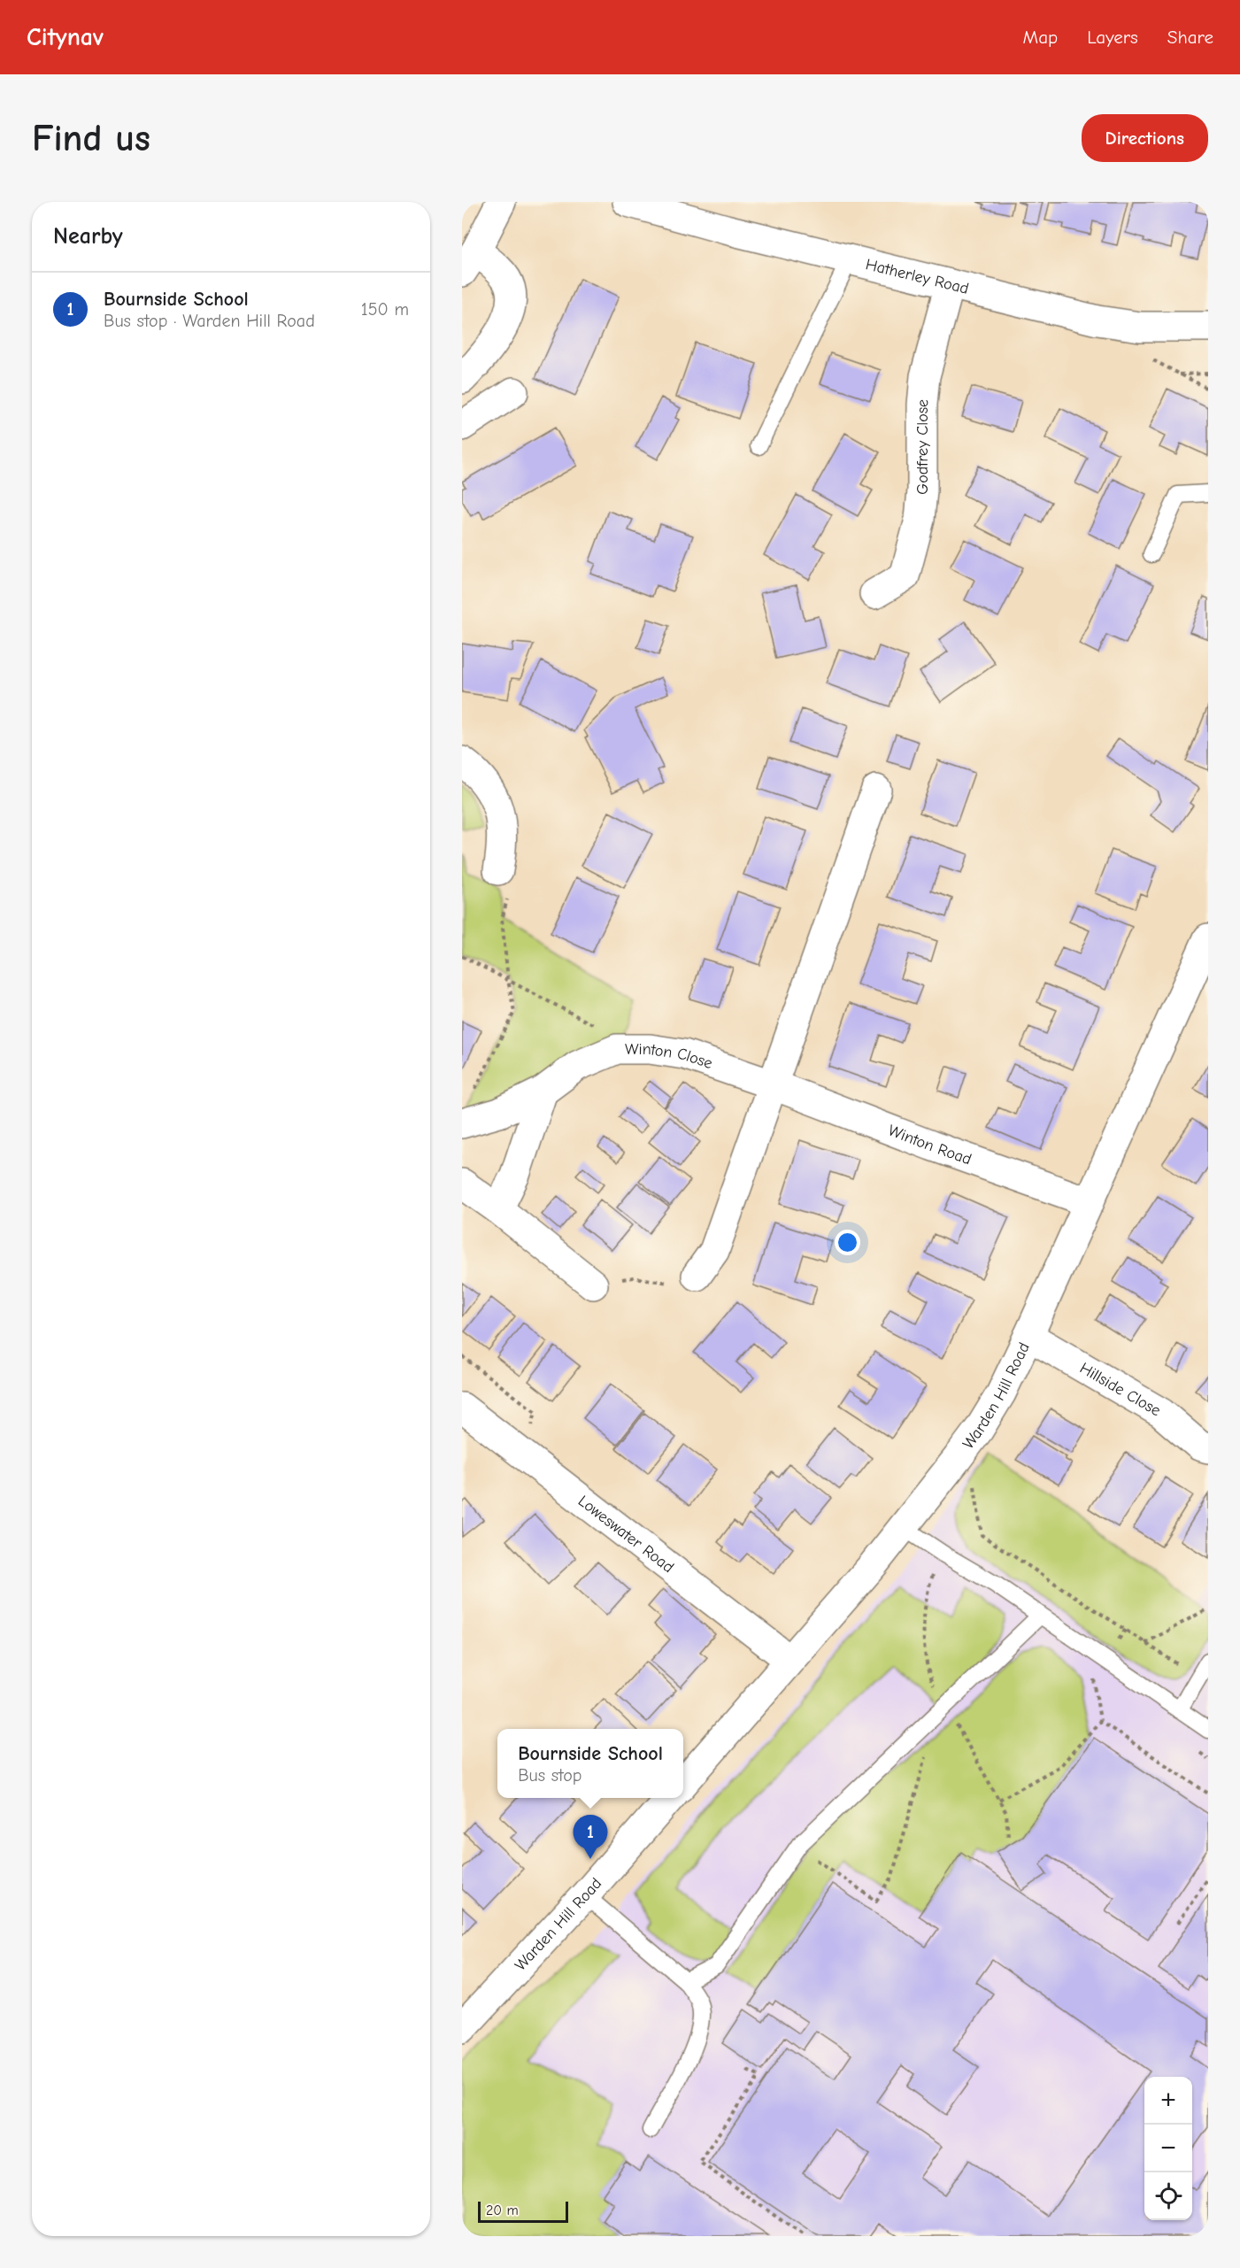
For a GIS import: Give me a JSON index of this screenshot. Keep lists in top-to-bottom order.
{
  "streets": {
    "street": [
      "Hatherley Road",
      "Godfrey Close",
      "Winton Close",
      "Winton Road",
      "Hillside Close",
      "Warden Hill Road",
      "Loweswater Road"
    ]
  },
  "crossings": [
    ["Hatherley Road", "Godfrey Close"],
    ["Winton Close", "Winton Road"],
    ["Winton Road", "Warden Hill Road"],
    ["Hillside Close", "Warden Hill Road"],
    ["Warden Hill Road", "Loweswater Road"]
  ],
  "scale_bar": "20 m",
  "page": {
    "header": "Citynav",
    "nav": ["Map", "Layers", "Share"],
    "buttons": "Directions",
    "title": "Find us",
    "heading": "Nearby",
    "list": [
      {
        "mark": "1",
        "name": "Bournside School",
        "note": "Bus stop · Warden Hill Road",
        "value": "150 m"
      }
    ],
    "popup": ["Bournside School", "Bus stop"],
    "pins": "1",
    "map_buttons": ["+", "−"],
    "scale": "20 m"
  }
}
